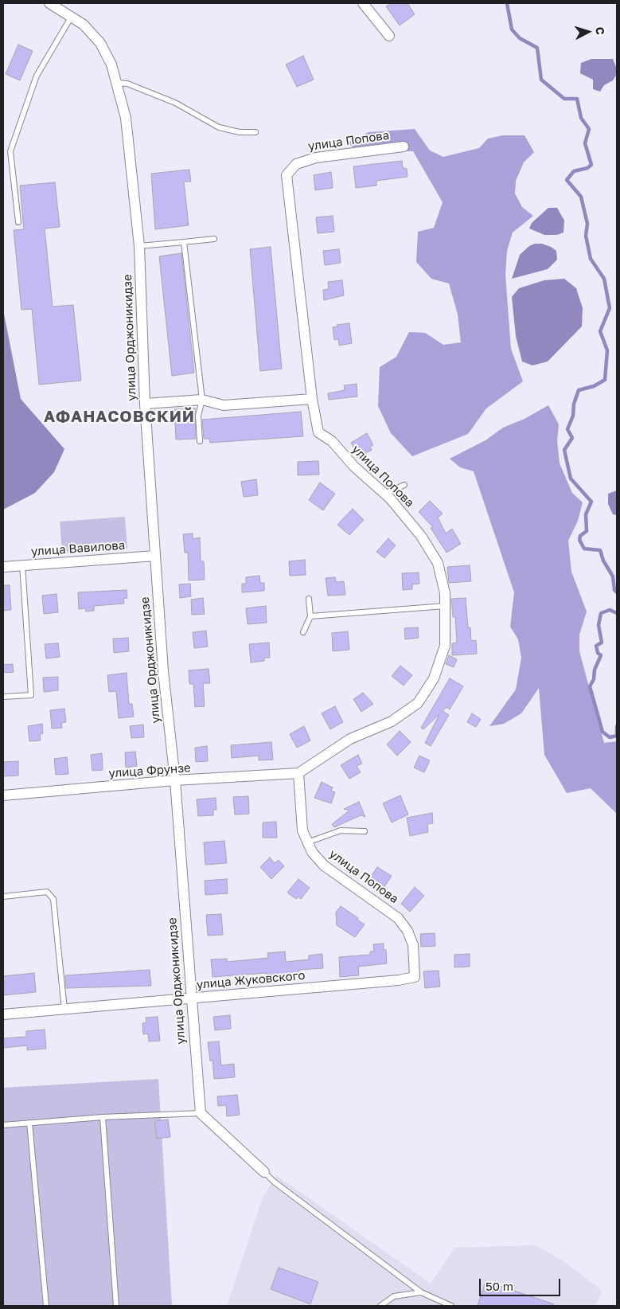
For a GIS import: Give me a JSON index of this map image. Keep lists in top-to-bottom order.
{
  "streets": {
    "street": [
      "улица Попова",
      "улица Орджоникидзе",
      "улица Вавилова",
      "улица Фрунзе",
      "улица Жуковского"
    ]
  },
  "crossings": [
    ["улица Попова", "улица Фрунзе"],
    ["улица Попова", "улица Жуковского"],
    ["улица Орджоникидзе", "улица Вавилова"],
    ["улица Орджоникидзе", "улица Фрунзе"],
    ["улица Орджоникидзе", "улица Жуковского"]
  ],
  "districts": ["АФАНАСОВСКИЙ"],
  "scale_bar": "50 m",
  "north": "right"
}
